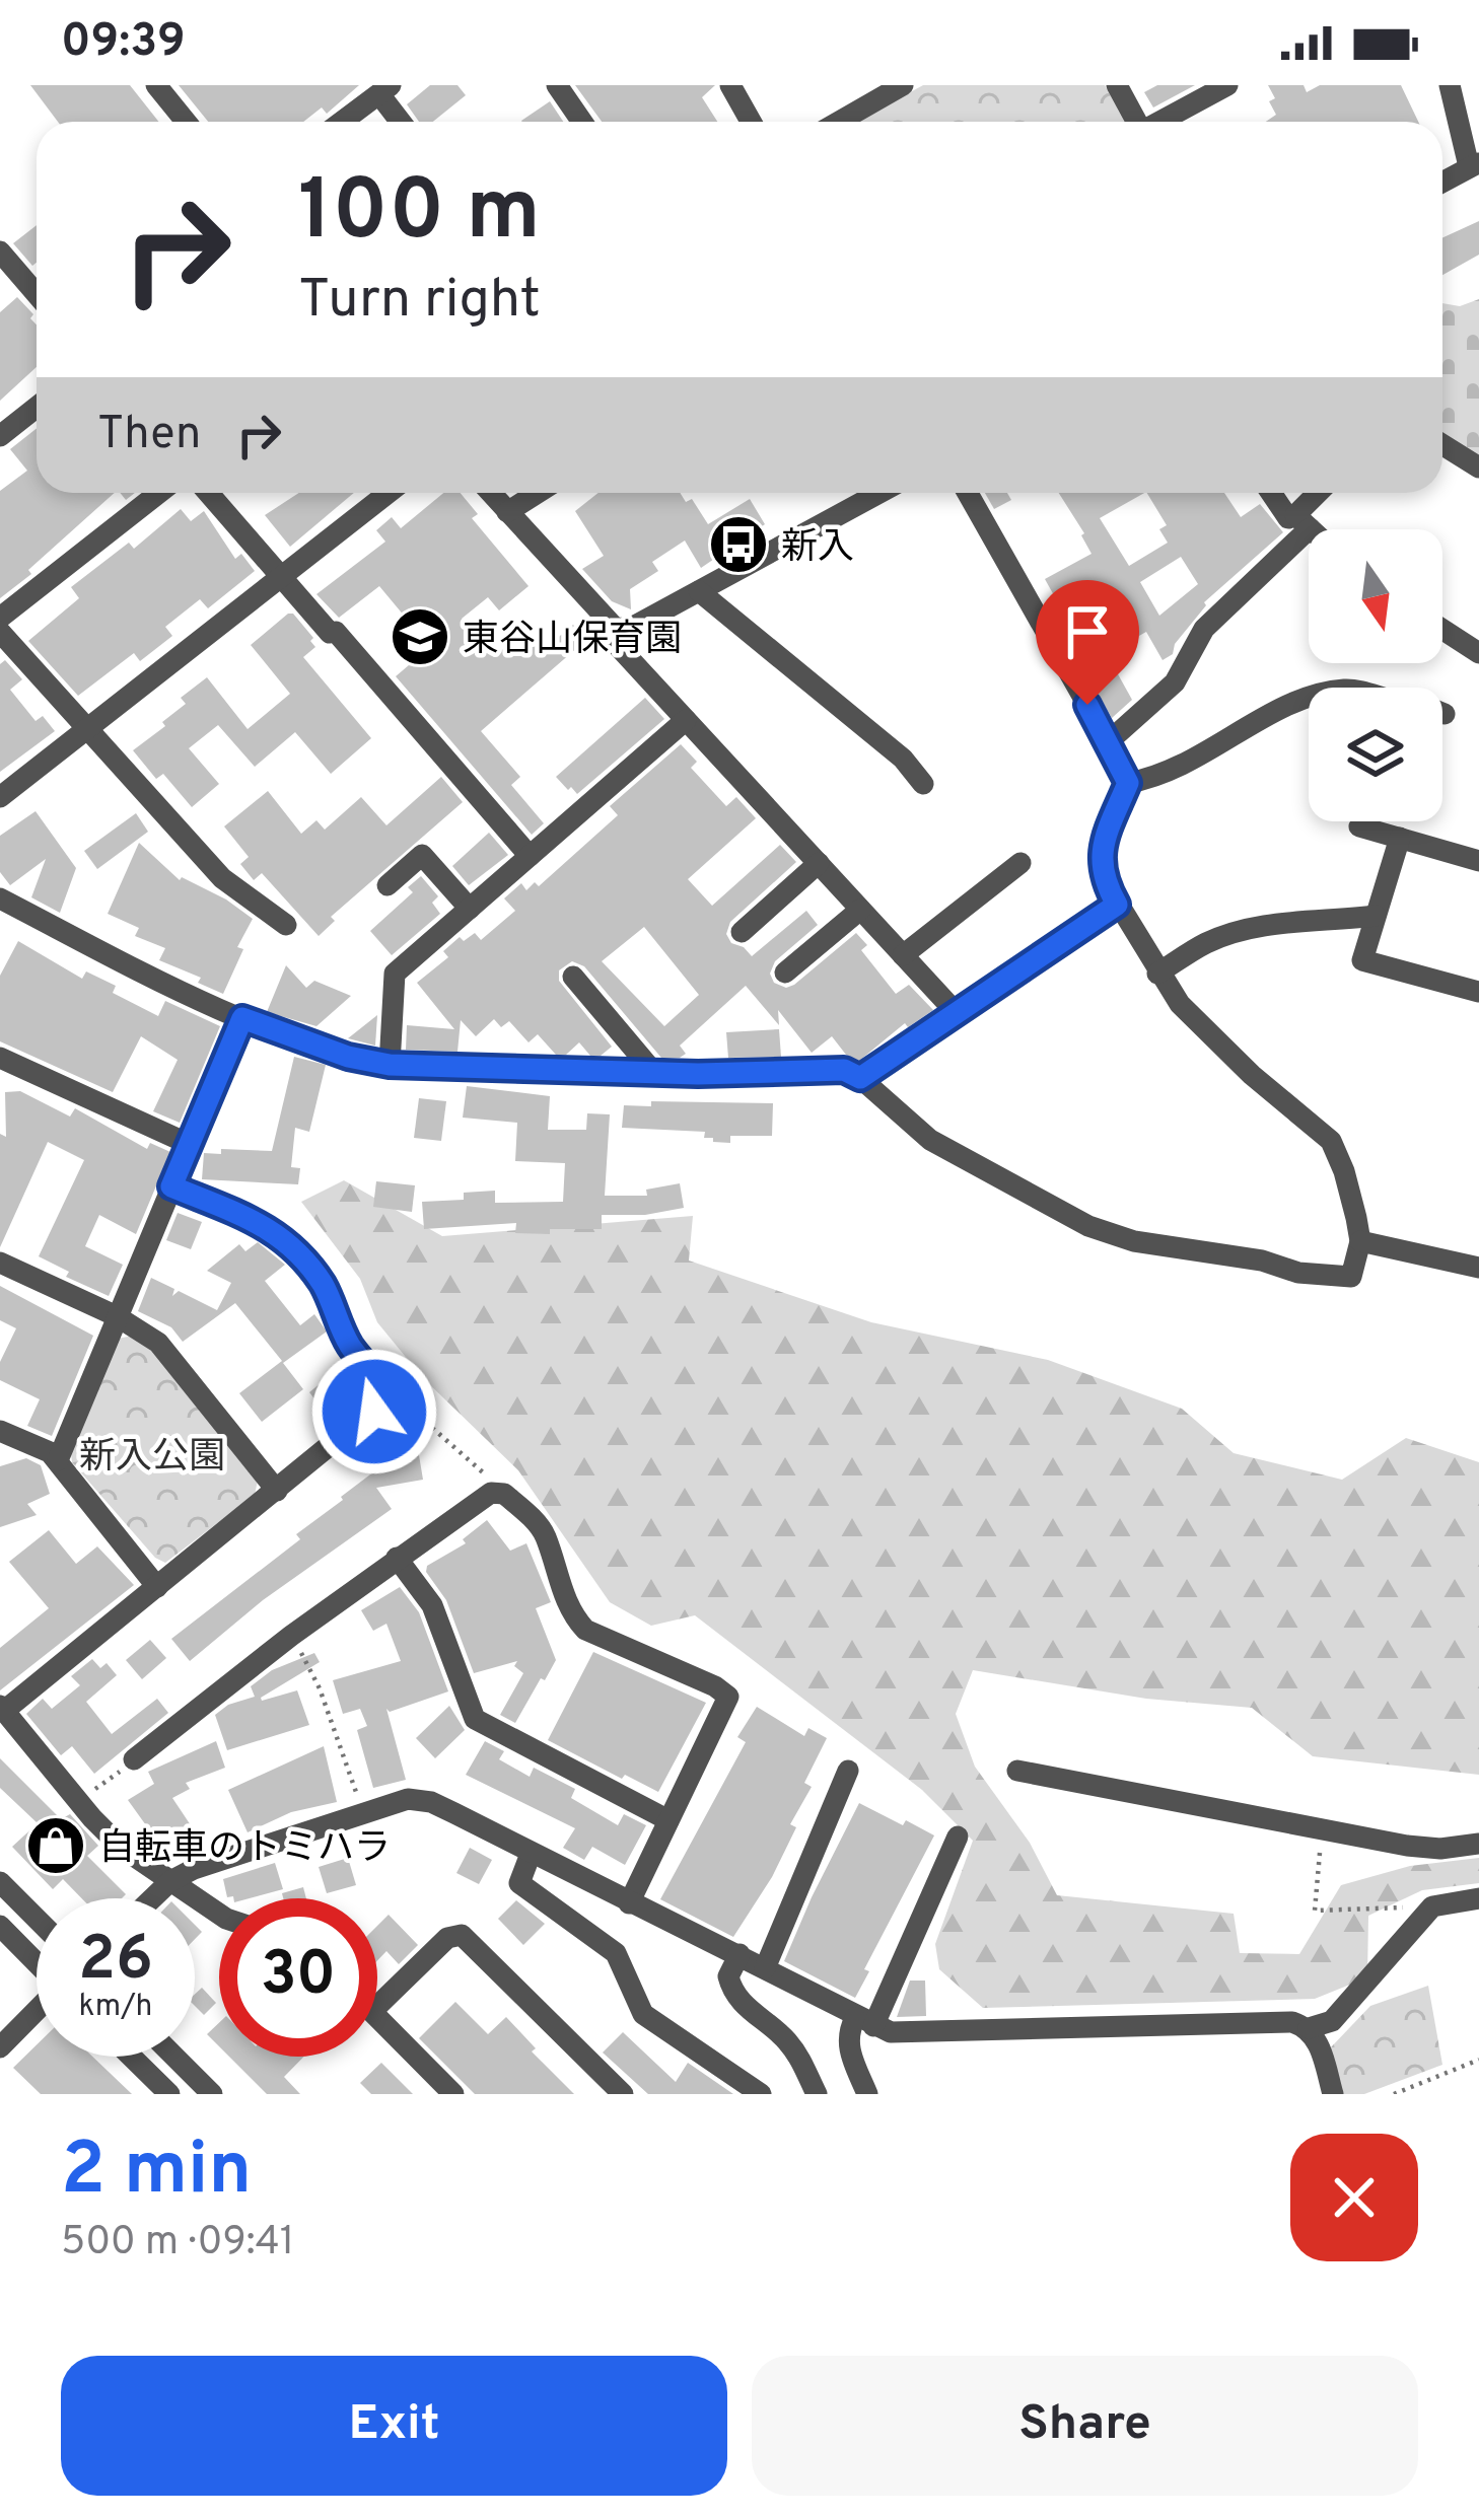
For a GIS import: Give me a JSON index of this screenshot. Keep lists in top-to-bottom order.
{
  "parks": ["新入公園"],
  "places": {
    "bus stop": ["新入"],
    "school or university": ["東谷山保育園"],
    "shop": ["自転車のトミハラ"]
  },
  "north": "bottom",
  "page": {
    "status": "09:39",
    "turn": ["100 m", "Turn right"],
    "then": "Then",
    "speed": "26 km/h",
    "limit": "30",
    "heading": ["2 min", "500 m · 09:41"],
    "buttons": ["Exit", "Share"]
  }
}
